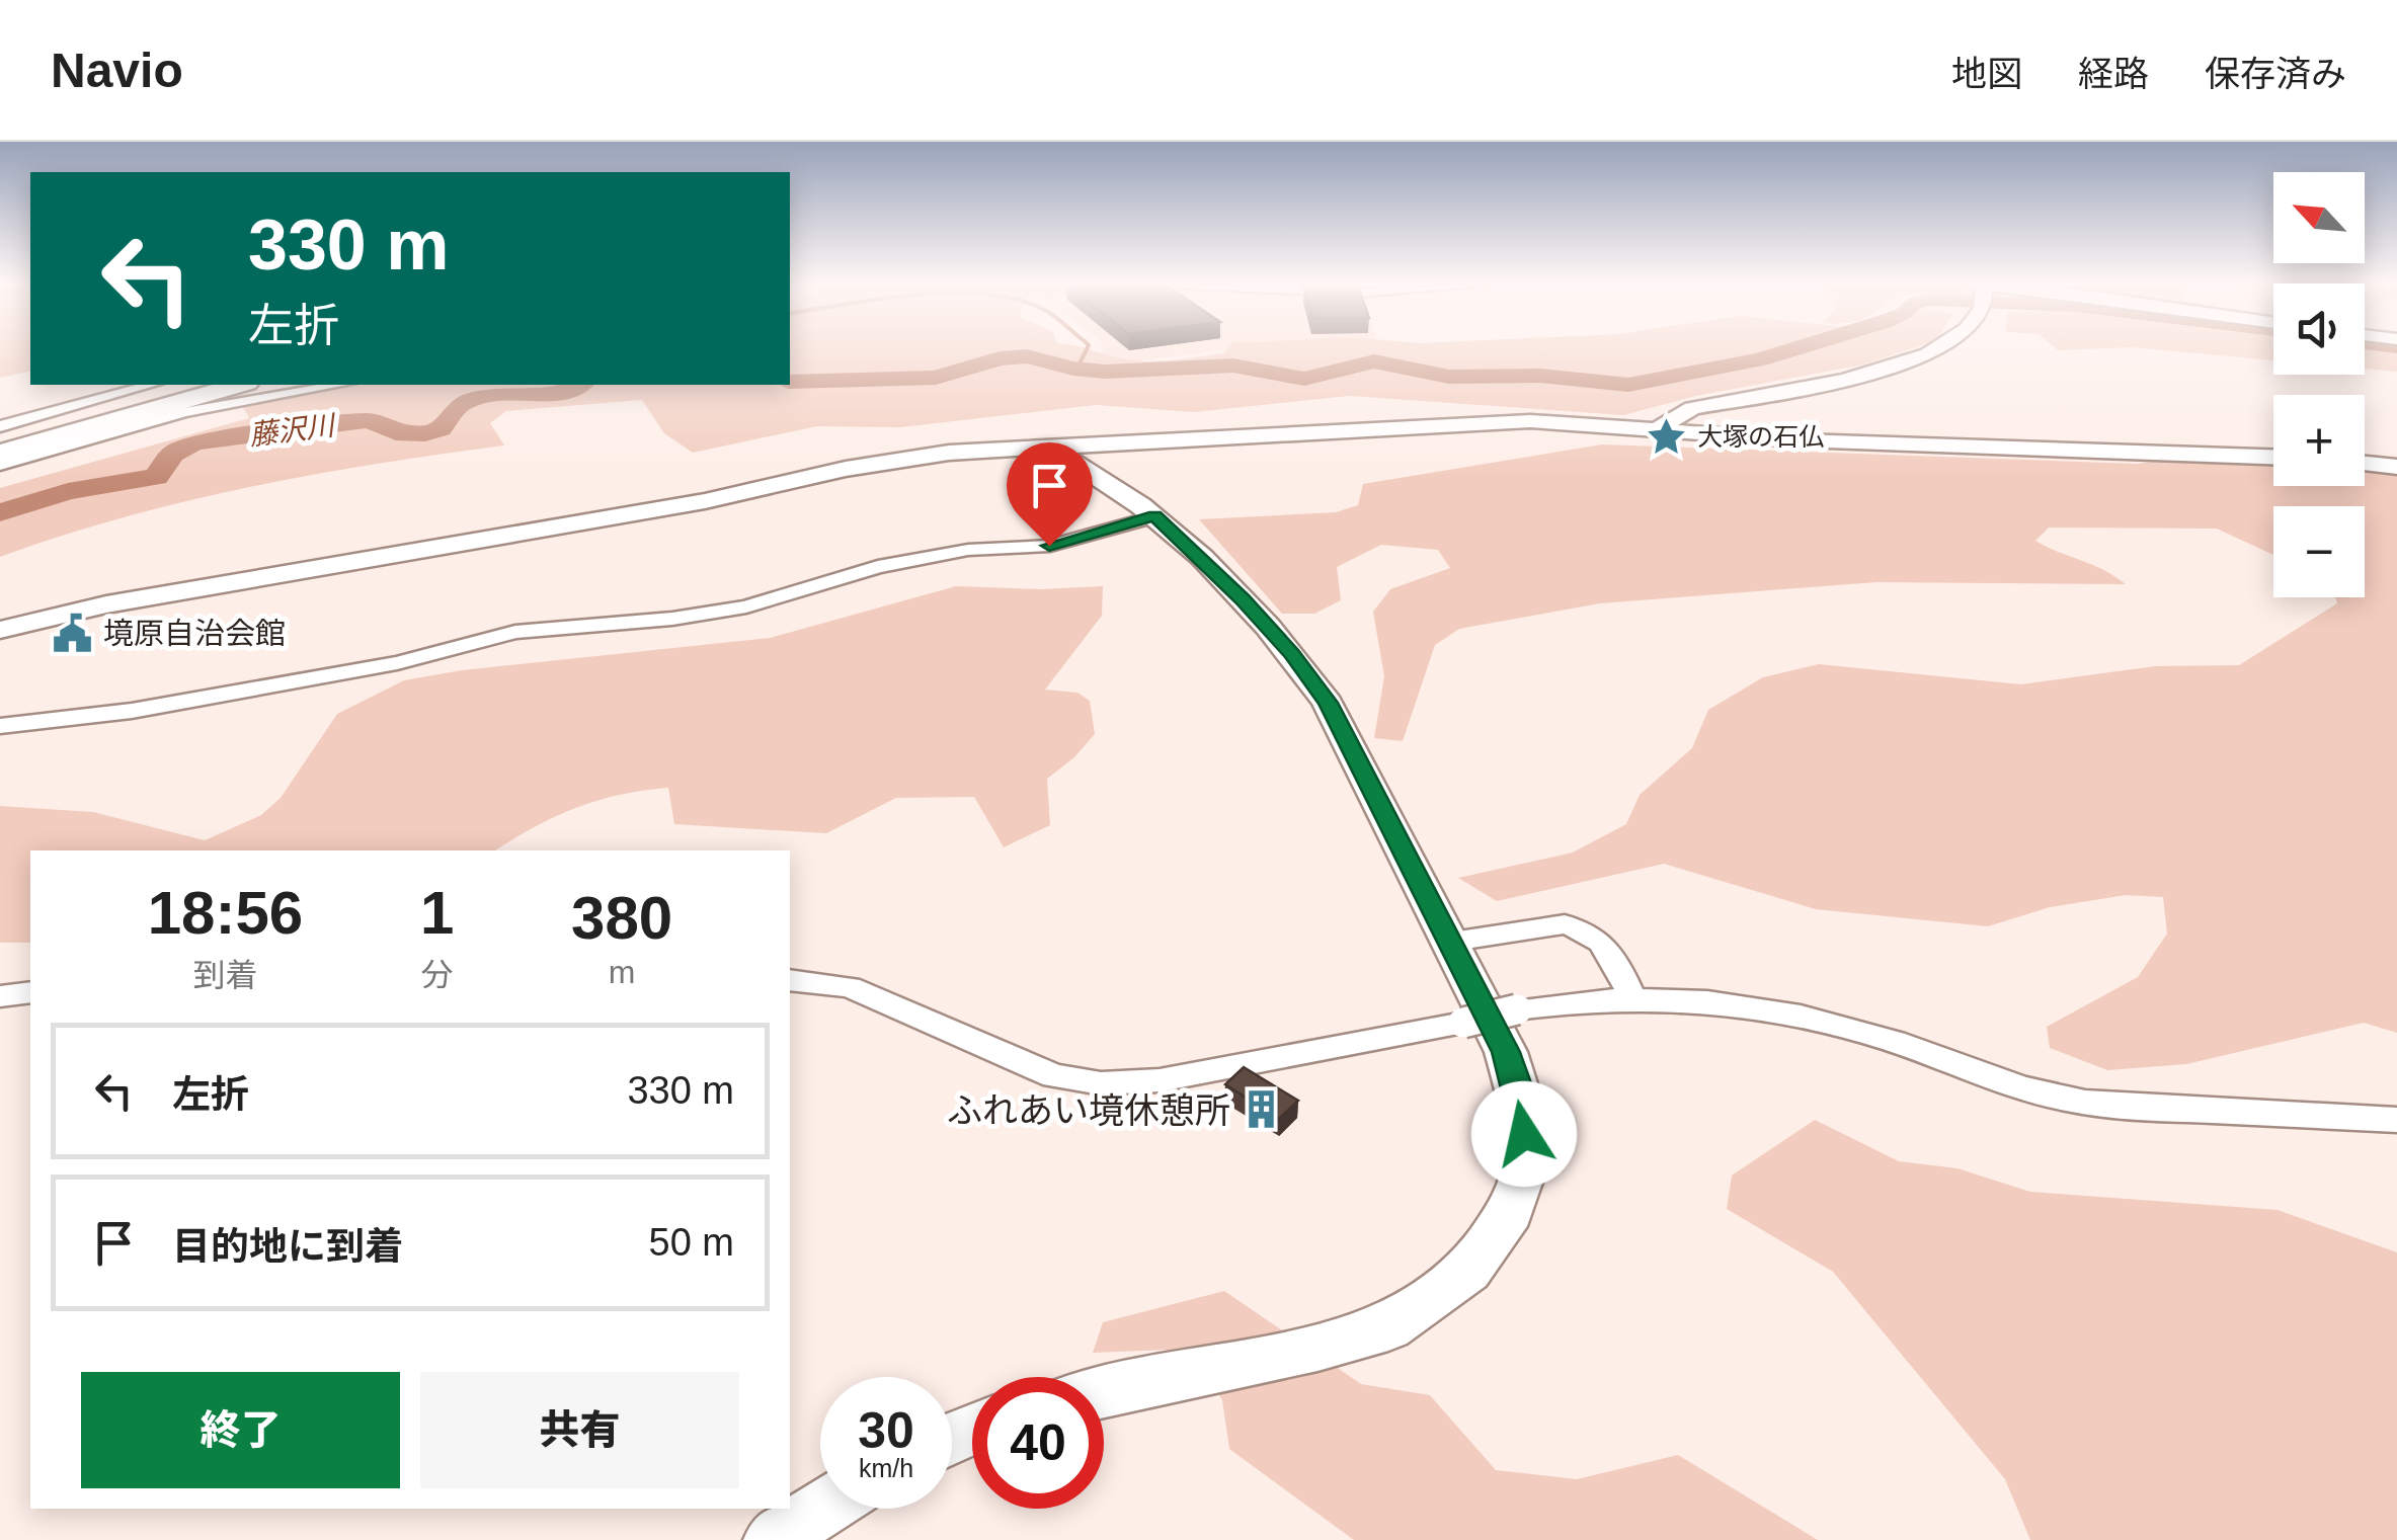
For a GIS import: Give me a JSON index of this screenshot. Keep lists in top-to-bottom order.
{
  "water": ["藤沢川"],
  "places": {
    "place": ["大塚の石仏"],
    "public building": ["境原自治会館"],
    "building": ["ふれあい境休憩所"]
  },
  "north": "top left",
  "page": {
    "header": "Navio",
    "nav": ["地図", "経路", "保存済み"],
    "map_buttons": ["+", "−"],
    "turn": ["330 m", "左折"],
    "eta": [
      "18:56",
      "到着",
      "1",
      "分",
      "380",
      "m"
    ],
    "list": [
      {
        "name": "左折",
        "value": "330 m"
      },
      {
        "name": "目的地に到着",
        "value": "50 m"
      }
    ],
    "buttons": ["終了", "共有"],
    "speed": "30 km/h",
    "limit": "40"
  }
}
